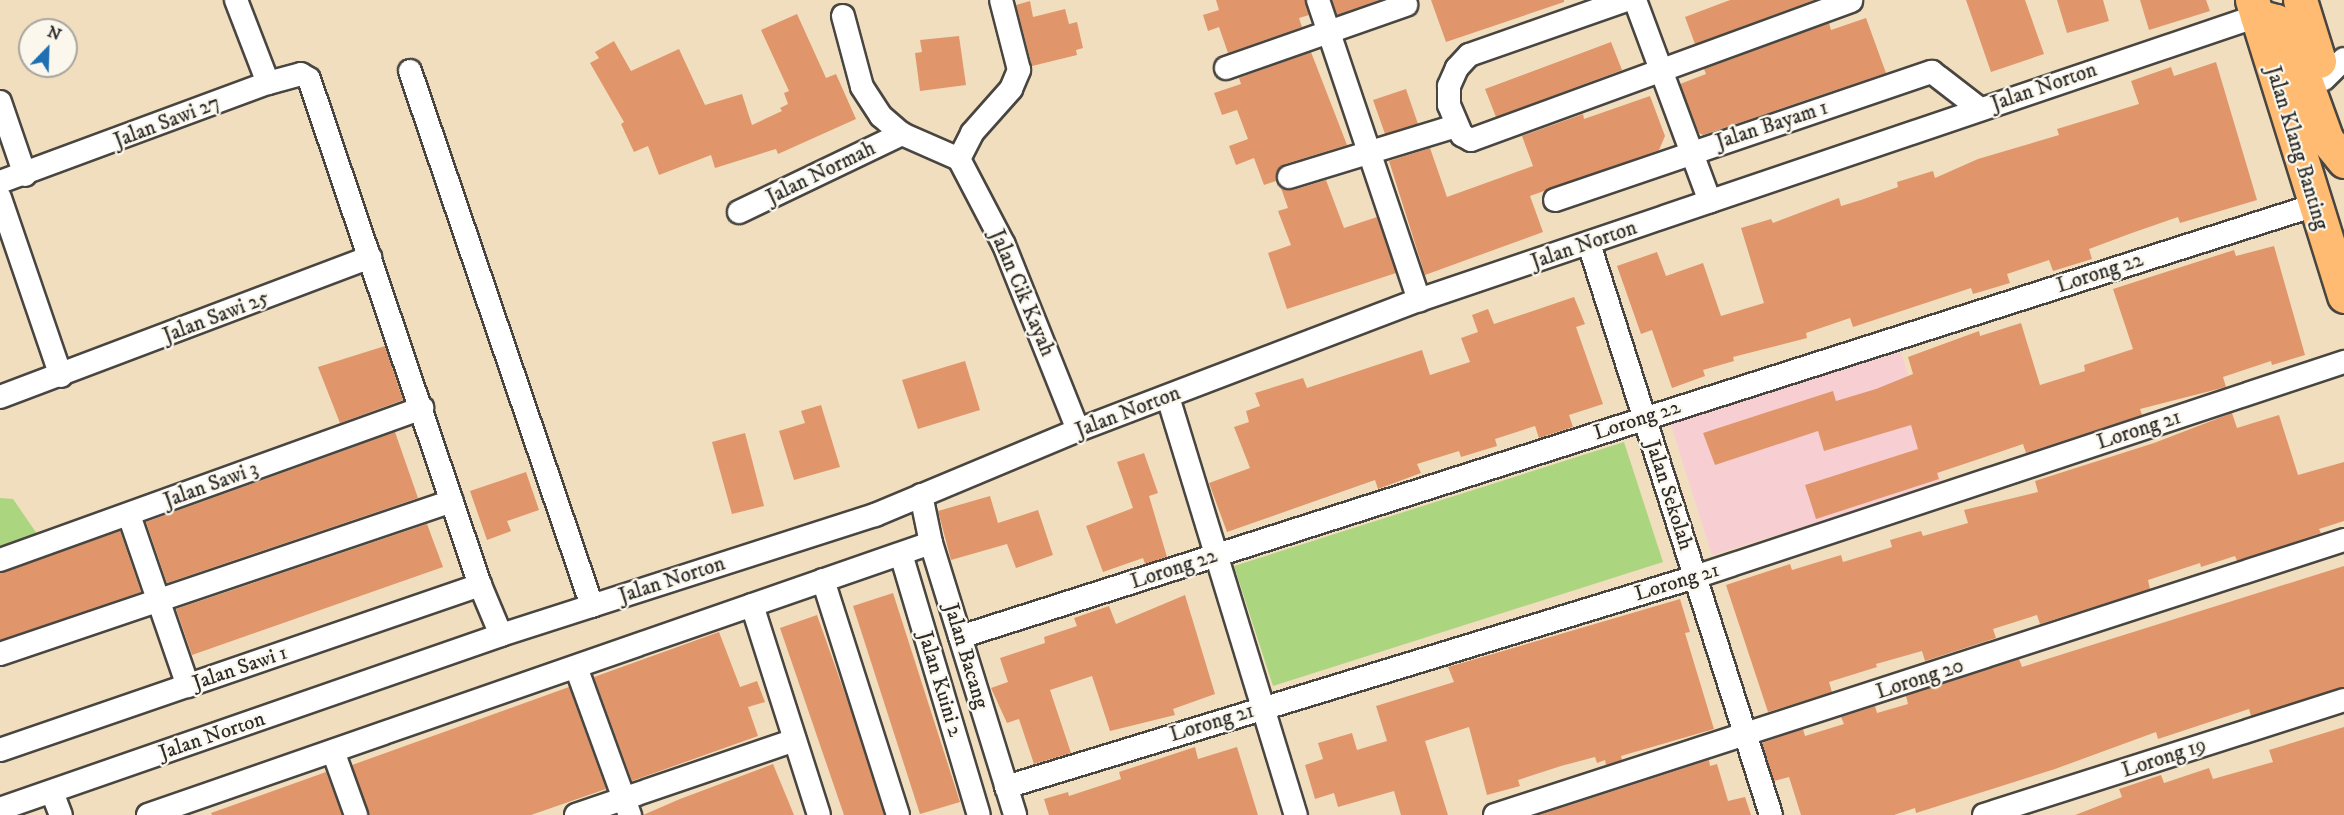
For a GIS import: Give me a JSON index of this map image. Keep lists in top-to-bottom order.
{
  "streets": {
    "highway": ["Jalan Klang Banting"],
    "street": [
      "Jalan Norton",
      "Jalan Sawi 27",
      "Jalan Bayam 1",
      "Jalan Normah",
      "Lorong 22",
      "Jalan Cik Kayah",
      "Jalan Sawi 25",
      "Lorong 21",
      "Jalan Sawi 3",
      "Jalan Sekolah",
      "Jalan Bacang",
      "Jalan Sawi 1",
      "Lorong 20",
      "Jalan Kuini 2",
      "Lorong 19"
    ]
  },
  "crossings": [
    ["Jalan Norton", "Jalan Bayam 1"],
    ["Jalan Norton", "Jalan Klang Banting"],
    ["Jalan Norton", "Jalan Cik Kayah"],
    ["Jalan Norton", "Jalan Sekolah"],
    ["Jalan Norton", "Jalan Bacang"],
    ["Jalan Sawi 27", "Jalan Sawi 25"],
    ["Jalan Klang Banting", "Lorong 22"],
    ["Lorong 22", "Jalan Sekolah"],
    ["Lorong 22", "Jalan Bacang"],
    ["Lorong 21", "Jalan Sekolah"],
    ["Lorong 21", "Jalan Bacang"],
    ["Jalan Sekolah", "Lorong 20"]
  ],
  "north": "top right"
}
